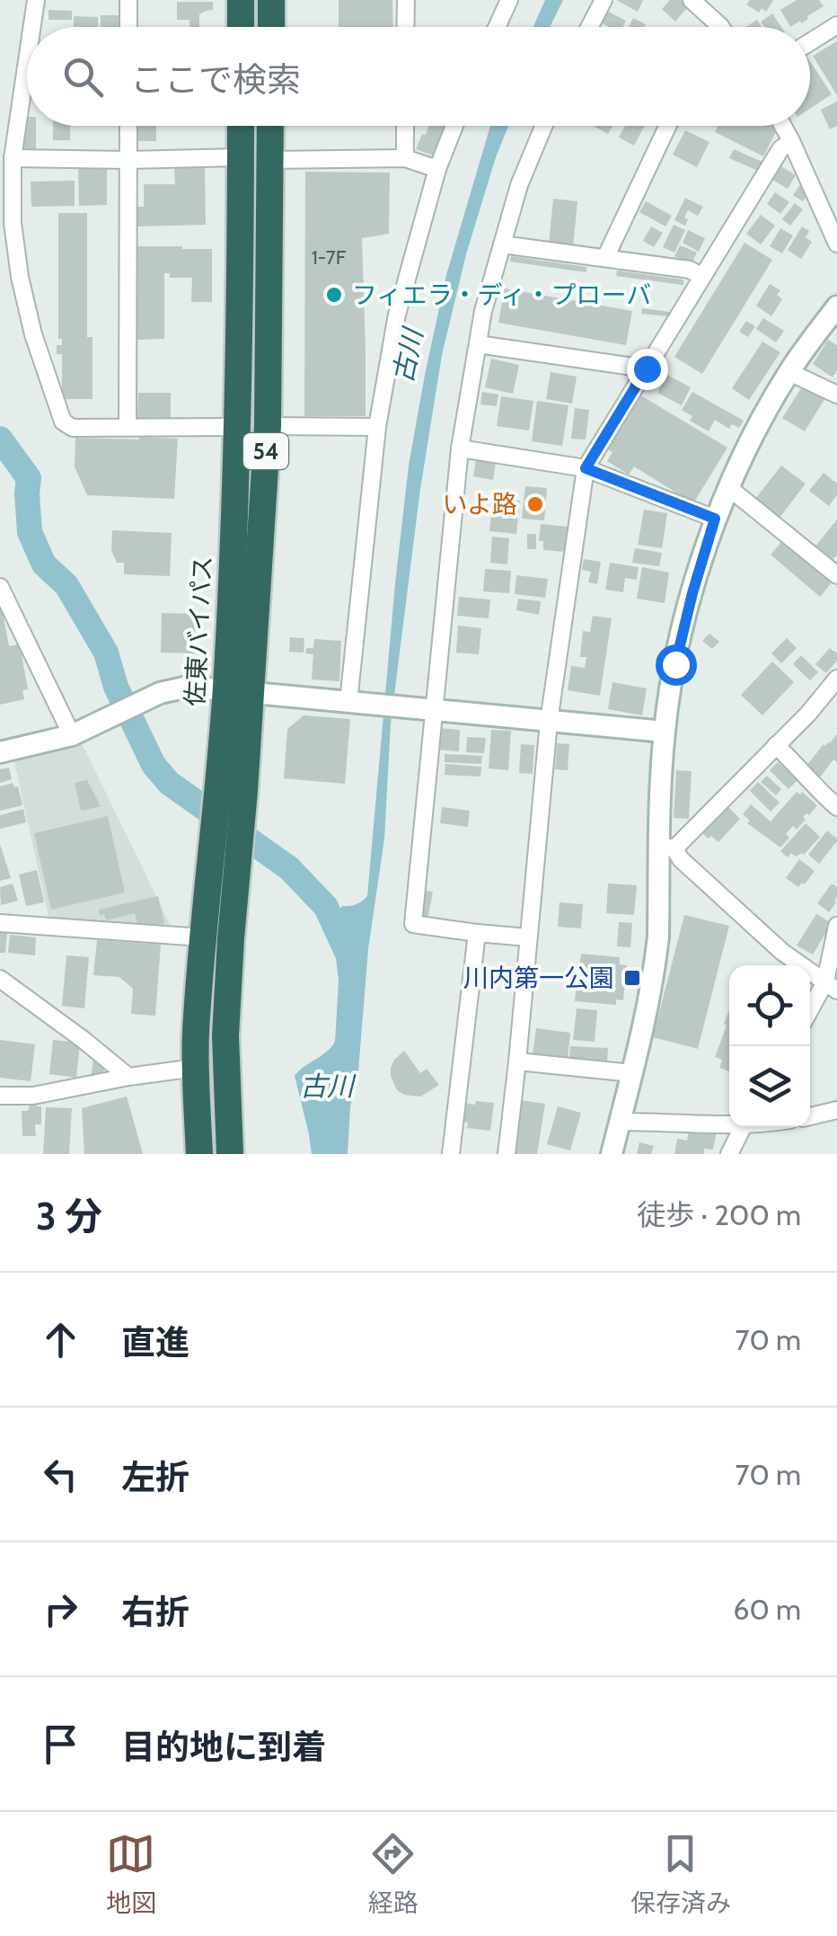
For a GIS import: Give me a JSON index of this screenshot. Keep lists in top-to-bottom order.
{
  "streets": {
    "highway": ["54", "佐東バイパス"]
  },
  "water": ["古川"],
  "places": {
    "other": ["フィエラ・ディ・プローバ", "いよ路"],
    "transit": ["川内第一公園"]
  },
  "house_numbers": ["1-7F"],
  "page": {
    "search": "ここで検索",
    "heading": ["3 分", "徒歩 · 200 m"],
    "list": [
      ["直進", "70 m"],
      ["左折", "70 m"],
      ["右折", "60 m"],
      "目的地に到着"
    ],
    "nav": ["地図", "経路", "保存済み"]
  }
}
